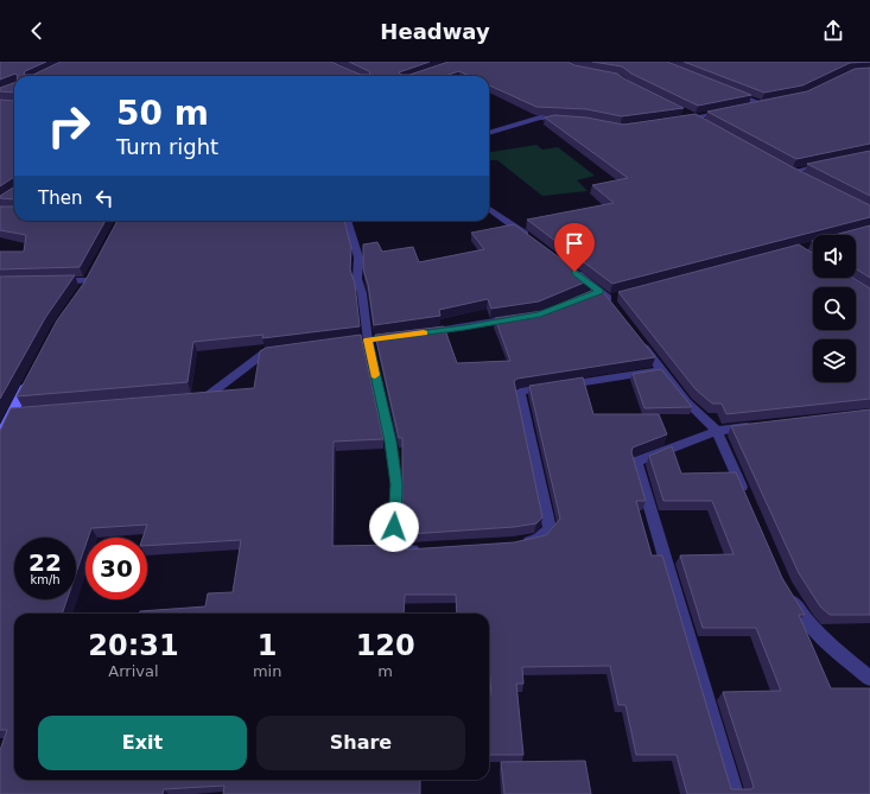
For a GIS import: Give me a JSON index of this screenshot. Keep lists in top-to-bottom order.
{
  "page": {
    "header": "Headway",
    "turn": ["50 m", "Turn right"],
    "then": "Then",
    "speed": "22 km/h",
    "limit": "30",
    "eta": [
      "20:31",
      "Arrival",
      "1",
      "min",
      "120",
      "m"
    ],
    "buttons": ["Exit", "Share"]
  }
}
